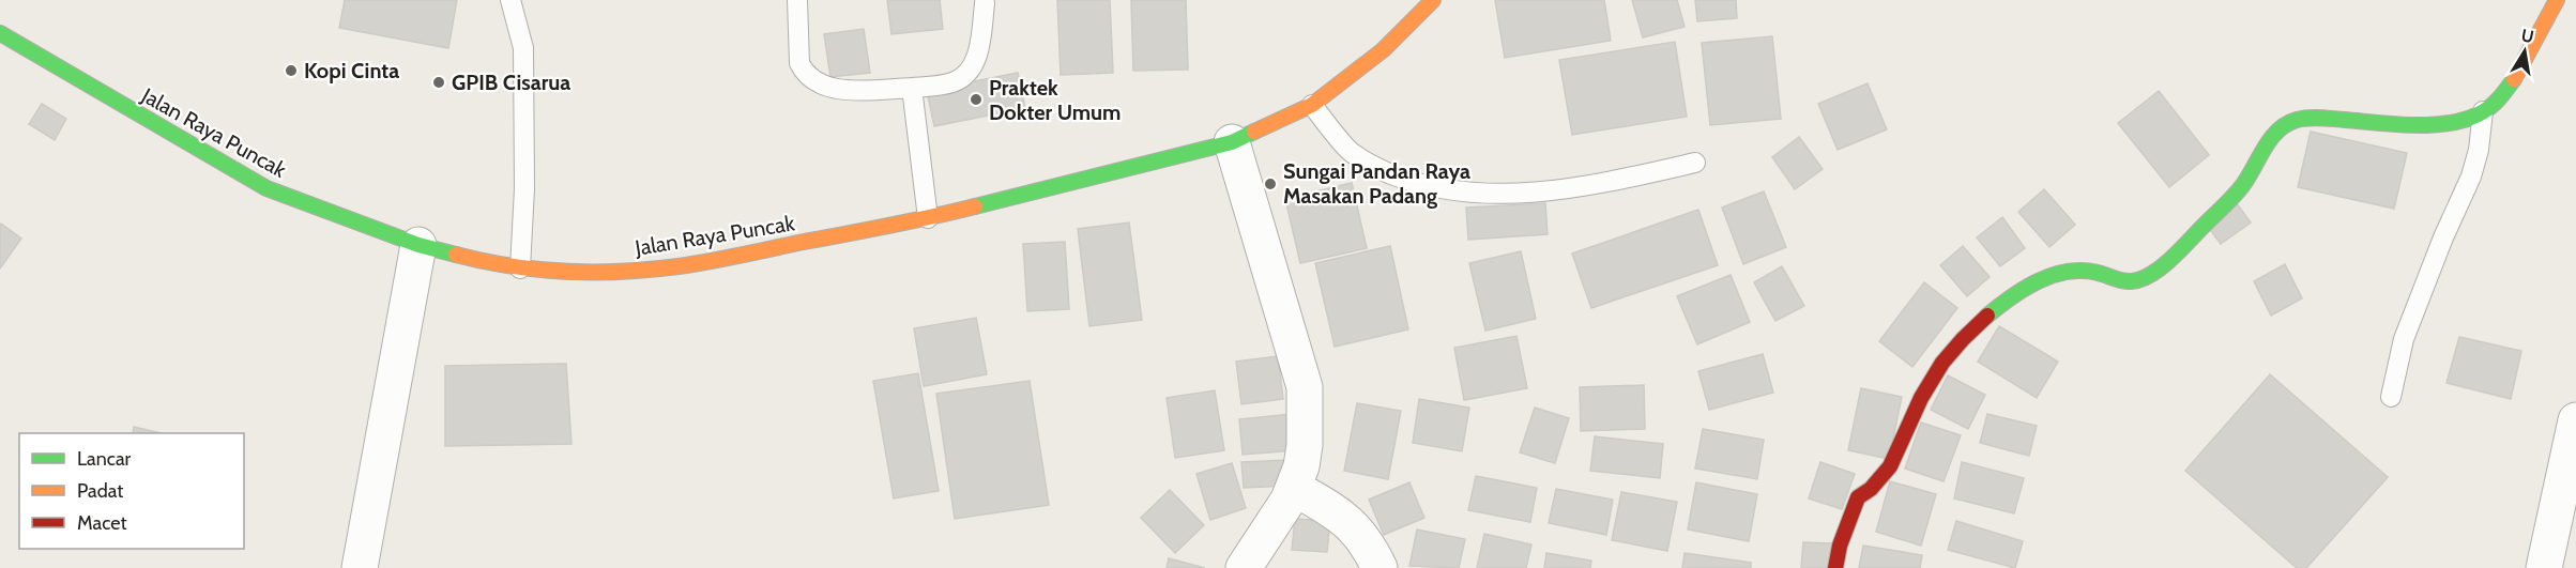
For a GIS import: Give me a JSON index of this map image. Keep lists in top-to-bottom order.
{
  "streets": {
    "main road": ["Jalan Raya Puncak"]
  },
  "places": [
    "Kopi Cinta",
    "GPIB Cisarua",
    "Praktek Dokter Umum",
    "Sungai Pandan Raya Masakan Padang"
  ],
  "legend": ["Lancar", "Padat", "Macet"],
  "north": "top"
}
